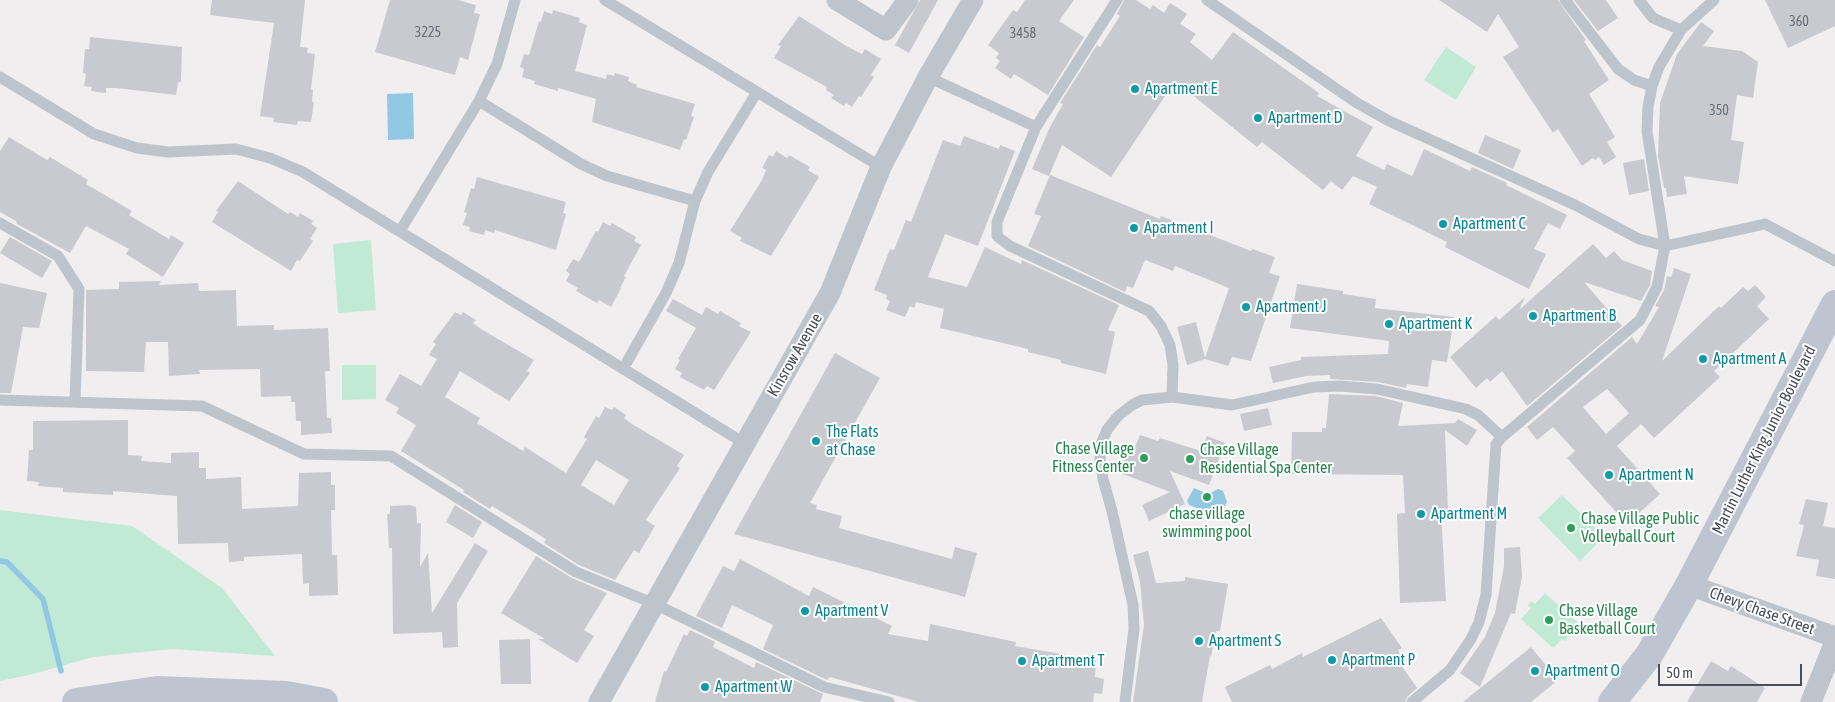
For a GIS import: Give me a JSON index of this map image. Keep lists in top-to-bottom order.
{
  "streets": {
    "main road": ["Martin Luther King Junior Boulevard"],
    "street": ["Kinsrow Avenue", "Chevy Chase Street"]
  },
  "crossings": [
    ["Martin Luther King Junior Boulevard", "Chevy Chase Street"]
  ],
  "places": [
    "Apartment E",
    "Apartment D",
    "Apartment C",
    "Apartment I",
    "Apartment J",
    "Apartment B",
    "Apartment K",
    "Apartment A",
    "The Flats at Chase",
    "Chase Village Fitness Center",
    "Chase Village Residential Spa Center",
    "Apartment N",
    "chase village swimming pool",
    "Apartment M",
    "Chase Village Public Volleyball Court",
    "Apartment V",
    "Chase Village Basketball Court",
    "Apartment S",
    "Apartment P",
    "Apartment T",
    "Apartment O",
    "Apartment W"
  ],
  "house_numbers": [
    "360",
    "3225",
    "3458",
    "350"
  ],
  "scale_bar": "50 m"
}
